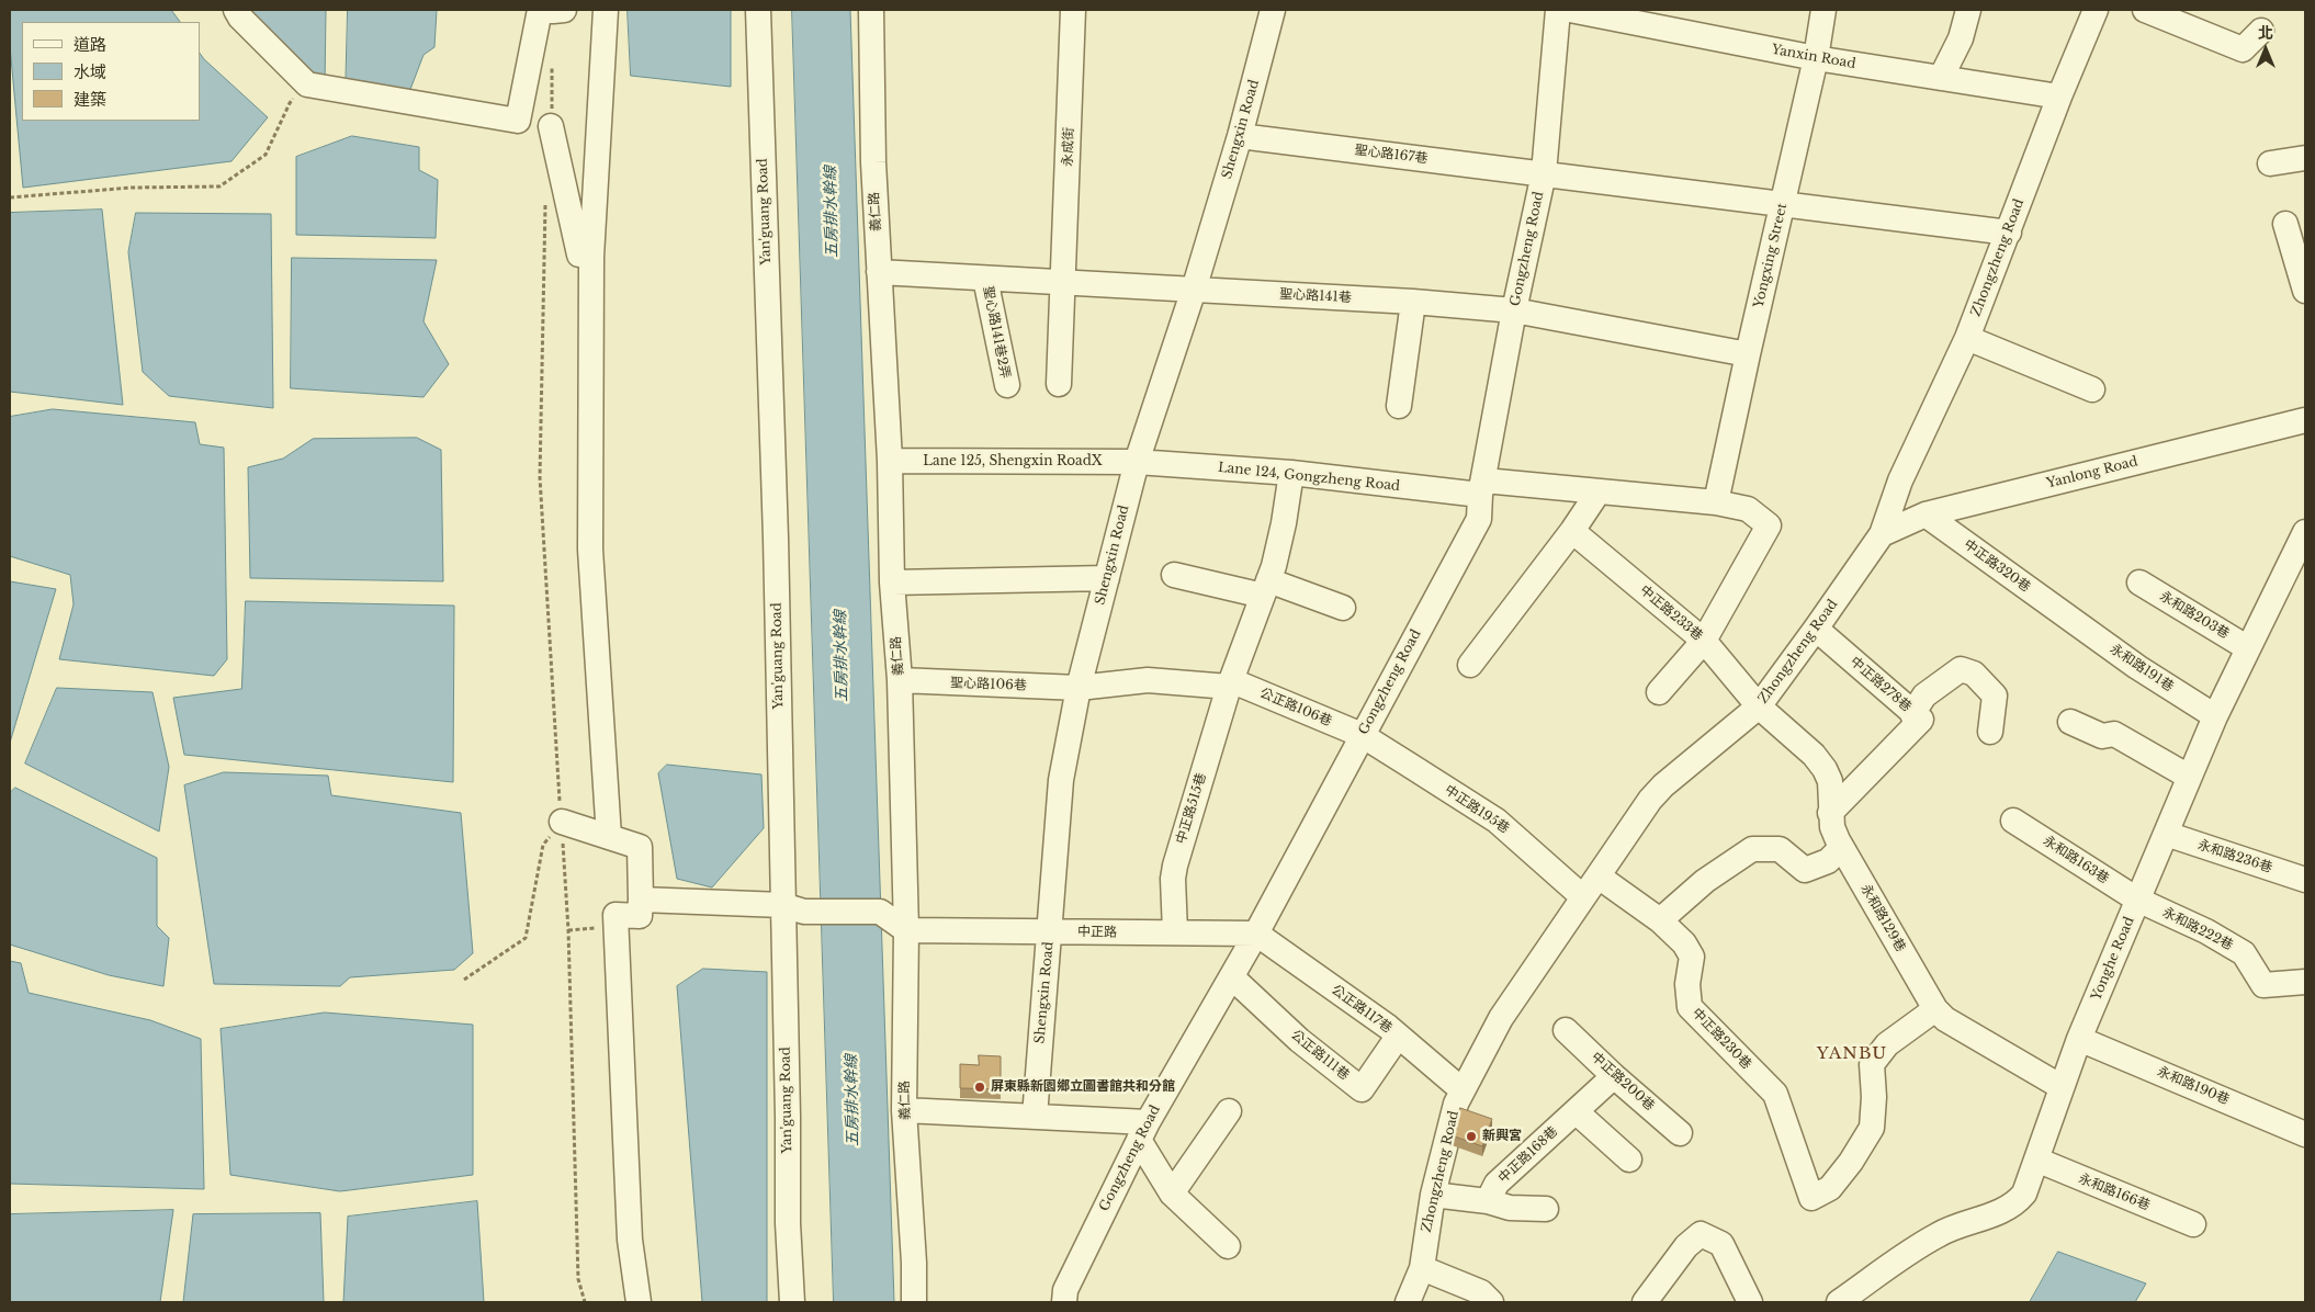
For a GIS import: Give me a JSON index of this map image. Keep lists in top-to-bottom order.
{
  "streets": {
    "street": [
      "Yanxin Road",
      "Shengxin Road",
      "永成街",
      "聖心路167巷",
      "Yan'guang Road",
      "義仁路",
      "Gongzheng Road",
      "Yongxing Street",
      "Zhongzheng Road",
      "聖心路141巷",
      "聖心路141巷2弄",
      "Lane 125, Shengxin RoadX",
      "Yanlong Road",
      "Lane 124, Gongzheng Road",
      "中正路320巷",
      "中正路233巷",
      "永和路203巷",
      "永和路191巷",
      "聖心路106巷",
      "中正路278巷",
      "公正路106巷",
      "中正路515巷",
      "中正路195巷",
      "永和路236巷",
      "永和路163巷",
      "永和路129巷",
      "永和路222巷",
      "中正路",
      "Yonghe Road",
      "公正路117巷",
      "中正路230巷",
      "公正路111巷",
      "中正路200巷",
      "永和路190巷",
      "中正路168巷",
      "永和路166巷"
    ]
  },
  "crossings": [
    ["Yanxin Road", "Yongxing Street"],
    ["Yanxin Road", "Zhongzheng Road"],
    ["Shengxin Road", "聖心路167巷"],
    ["Shengxin Road", "聖心路141巷"],
    ["Shengxin Road", "Lane 125, Shengxin RoadX"],
    ["Shengxin Road", "Lane 124, Gongzheng Road"],
    ["Shengxin Road", "聖心路106巷"],
    ["Shengxin Road", "中正路"],
    ["永成街", "聖心路141巷"],
    ["聖心路167巷", "Gongzheng Road"],
    ["聖心路167巷", "Yongxing Street"],
    ["聖心路167巷", "Zhongzheng Road"],
    ["義仁路", "聖心路141巷"],
    ["義仁路", "Lane 125, Shengxin RoadX"],
    ["義仁路", "聖心路106巷"],
    ["義仁路", "中正路"],
    ["Gongzheng Road", "聖心路141巷"],
    ["Gongzheng Road", "Lane 124, Gongzheng Road"],
    ["Gongzheng Road", "公正路106巷"],
    ["Gongzheng Road", "中正路195巷"],
    ["Gongzheng Road", "中正路"],
    ["Gongzheng Road", "公正路117巷"],
    ["Gongzheng Road", "公正路111巷"],
    ["Yongxing Street", "聖心路141巷"],
    ["Yongxing Street", "Lane 124, Gongzheng Road"],
    ["Zhongzheng Road", "Yanlong Road"],
    ["Zhongzheng Road", "中正路233巷"],
    ["Zhongzheng Road", "中正路278巷"],
    ["Zhongzheng Road", "中正路195巷"],
    ["Zhongzheng Road", "永和路129巷"],
    ["Zhongzheng Road", "公正路117巷"],
    ["Zhongzheng Road", "中正路230巷"],
    ["聖心路141巷", "聖心路141巷2弄"],
    ["Lane 125, Shengxin RoadX", "Lane 124, Gongzheng Road"],
    ["Yanlong Road", "中正路320巷"],
    ["Lane 124, Gongzheng Road", "中正路233巷"],
    ["Lane 124, Gongzheng Road", "中正路515巷"],
    ["中正路320巷", "永和路191巷"],
    ["中正路233巷", "永和路129巷"],
    ["永和路203巷", "Yonghe Road"],
    ["永和路191巷", "Yonghe Road"],
    ["聖心路106巷", "公正路106巷"],
    ["聖心路106巷", "中正路515巷"],
    ["中正路278巷", "永和路129巷"],
    ["公正路106巷", "中正路515巷"],
    ["公正路106巷", "中正路195巷"],
    ["中正路515巷", "中正路"],
    ["永和路236巷", "Yonghe Road"],
    ["永和路163巷", "永和路222巷"],
    ["永和路163巷", "Yonghe Road"],
    ["永和路129巷", "Yonghe Road"],
    ["永和路129巷", "中正路230巷"],
    ["永和路222巷", "Yonghe Road"],
    ["中正路", "公正路117巷"],
    ["Yonghe Road", "永和路190巷"],
    ["Yonghe Road", "永和路166巷"],
    ["公正路117巷", "公正路111巷"],
    ["中正路200巷", "中正路168巷"]
  ],
  "districts": ["YANBU"],
  "water": ["五房排水幹線"],
  "places": ["屏東縣新園鄉立圖書館共和分館", "新興宮"],
  "legend": ["道路", "水域", "建築"],
  "north": "top"
}
